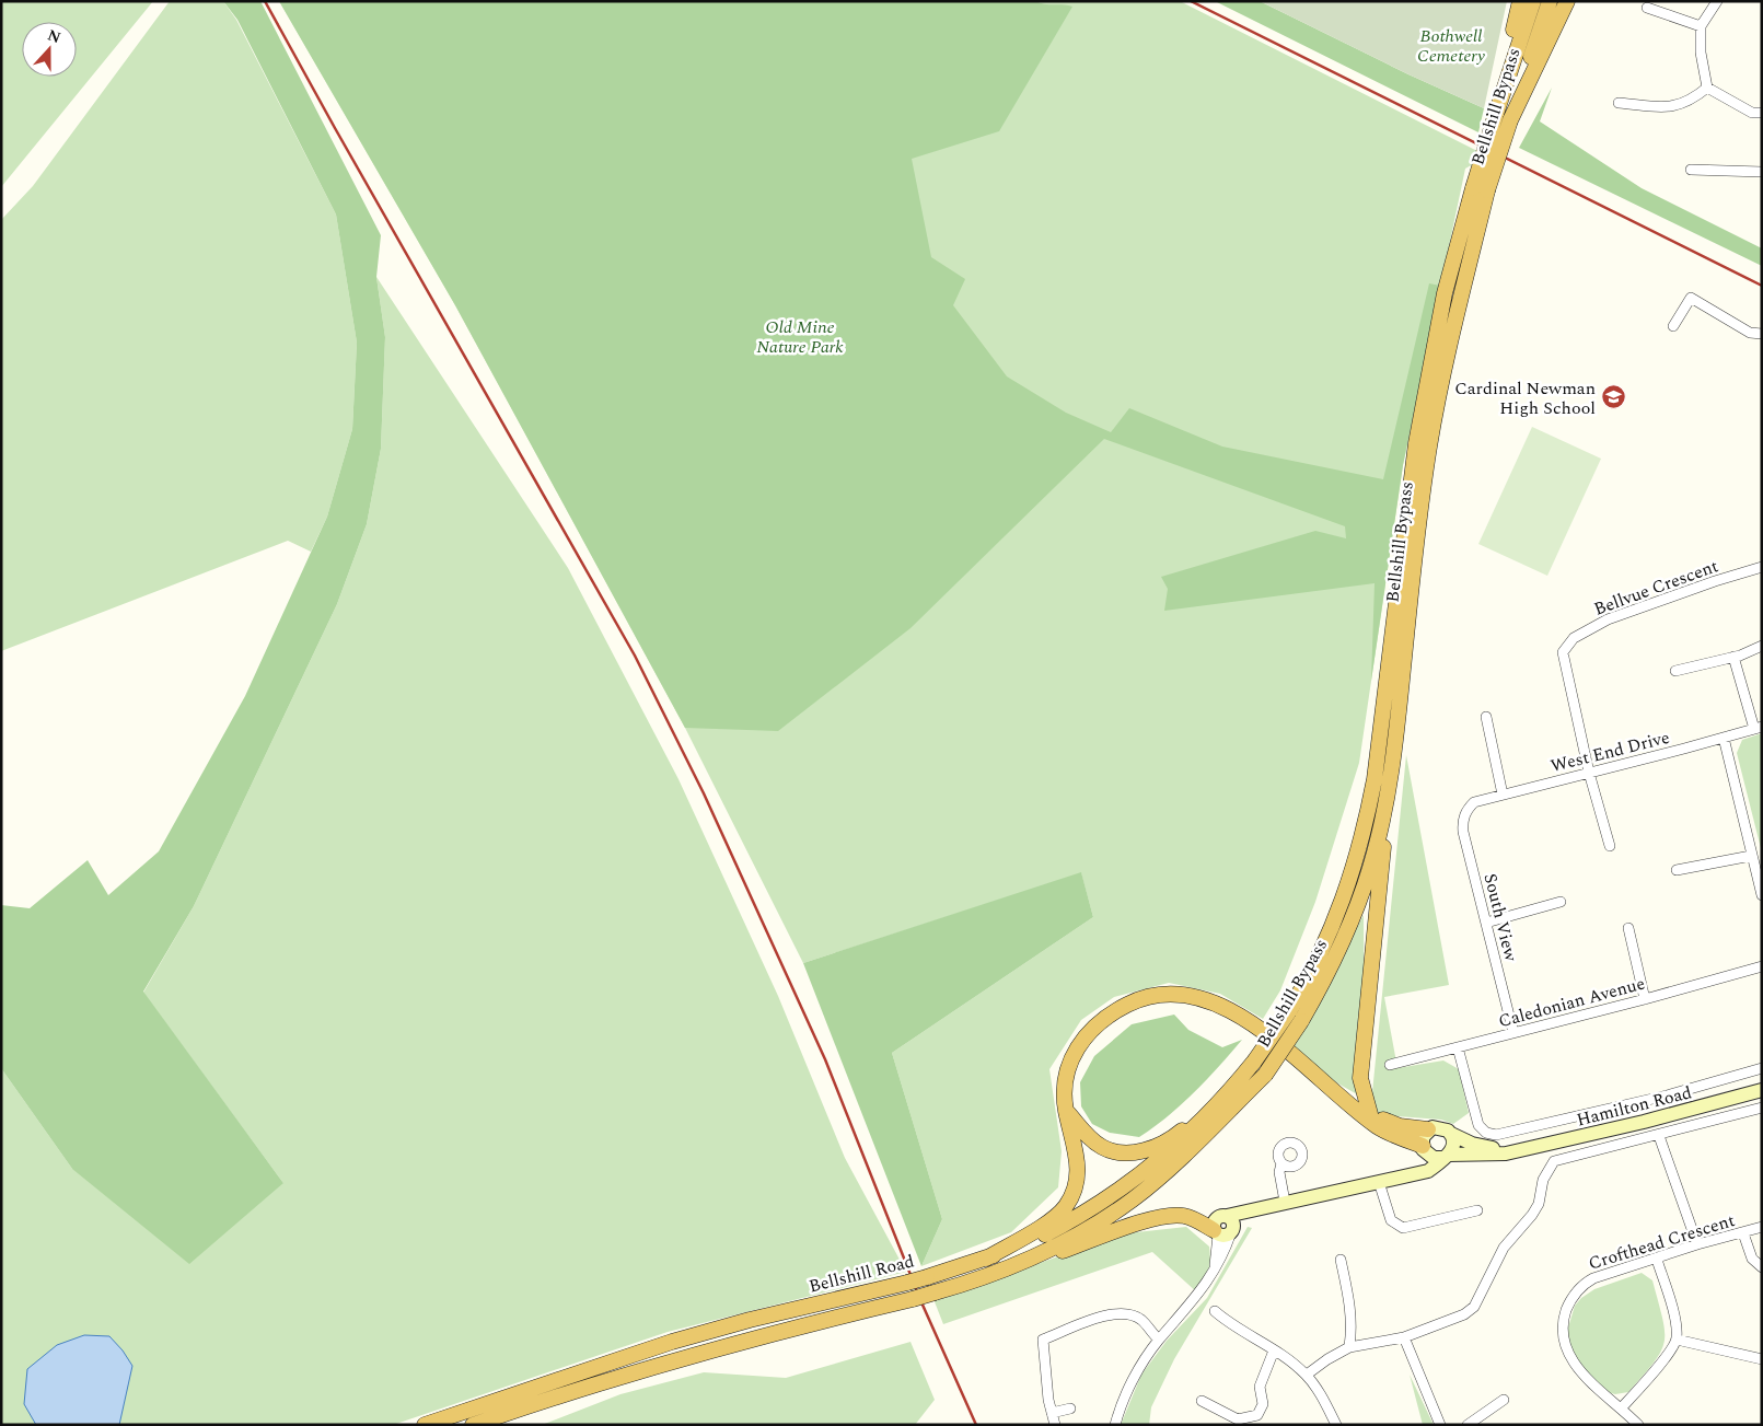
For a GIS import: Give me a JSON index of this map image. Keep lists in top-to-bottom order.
{
  "streets": {
    "highway": ["Bellshill Bypass", "Bellshill Road"],
    "main road": ["Hamilton Road"],
    "street": [
      "Bellvue Crescent",
      "West End Drive",
      "South View",
      "Caledonian Avenue",
      "Crofthead Crescent"
    ]
  },
  "crossings": [
    ["Bellshill Bypass", "Bellshill Road"],
    ["Bellvue Crescent", "West End Drive"],
    ["West End Drive", "South View"],
    ["South View", "Caledonian Avenue"]
  ],
  "parks": ["Bothwell Cemetery", "Old Mine Nature Park"],
  "places": {
    "school or university": ["Cardinal Newman High School"]
  },
  "north": "top"
}
